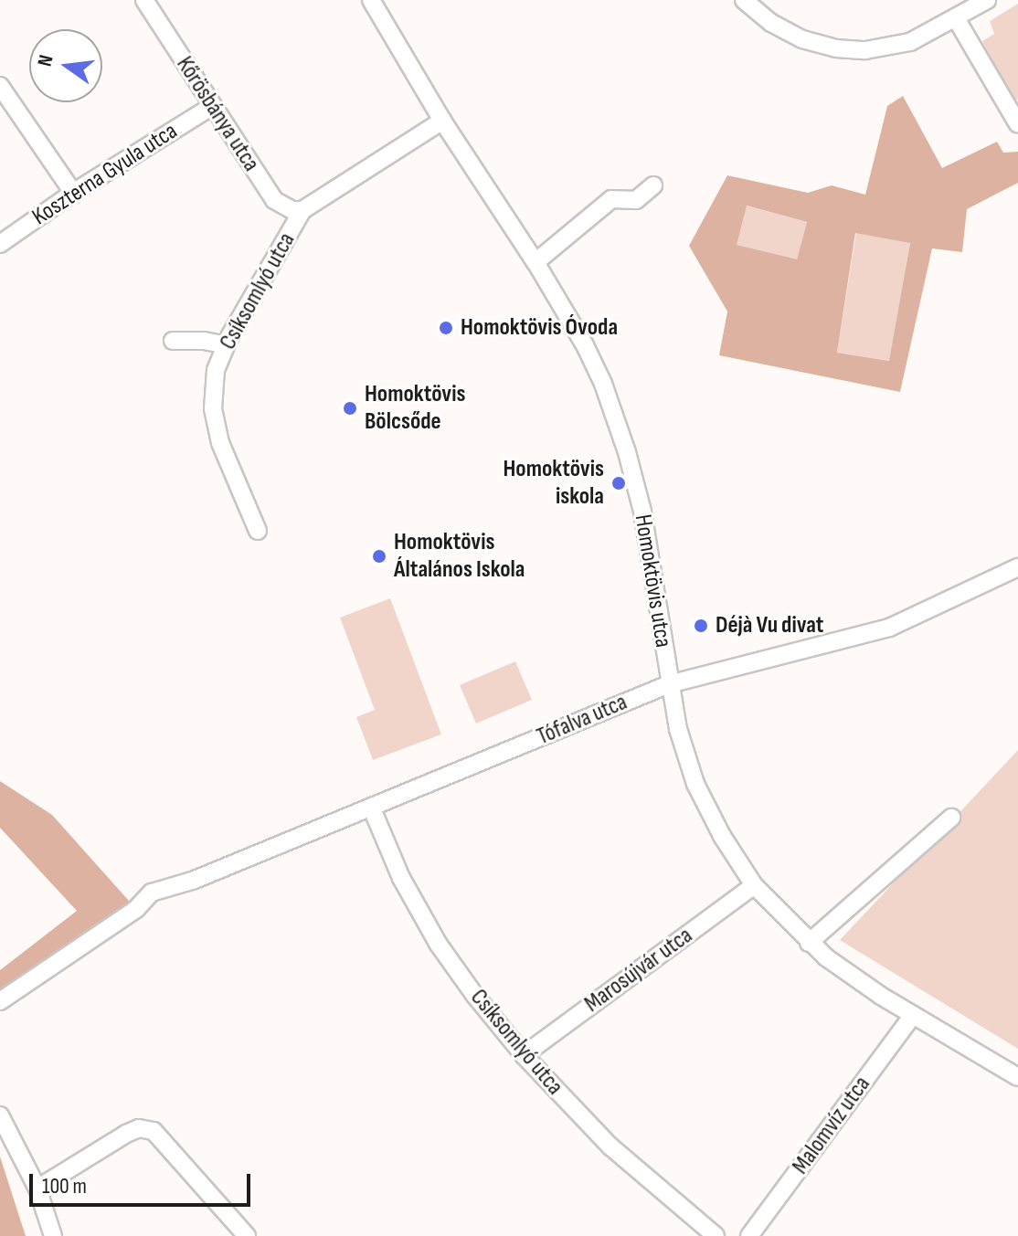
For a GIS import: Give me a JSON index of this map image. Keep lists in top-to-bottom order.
{
  "streets": {
    "street": [
      "Kőrösbánya utca",
      "Koszterna Gyula utca",
      "Csíksomlyó utca",
      "Homoktövis utca",
      "Tófalva utca",
      "Marosújvár utca",
      "Malomvíz utca"
    ]
  },
  "crossings": [
    ["Kőrösbánya utca", "Koszterna Gyula utca"],
    ["Kőrösbánya utca", "Csíksomlyó utca"],
    ["Csíksomlyó utca", "Homoktövis utca"],
    ["Csíksomlyó utca", "Tófalva utca"],
    ["Csíksomlyó utca", "Marosújvár utca"],
    ["Homoktövis utca", "Tófalva utca"],
    ["Homoktövis utca", "Marosújvár utca"],
    ["Homoktövis utca", "Malomvíz utca"]
  ],
  "places": [
    "Homoktövis Óvoda",
    "Homoktövis Bölcsőde",
    "Homoktövis iskola",
    "Homoktövis Általános Iskola",
    "Déjà Vu divat"
  ],
  "scale_bar": "100 m",
  "north": "left"
}
